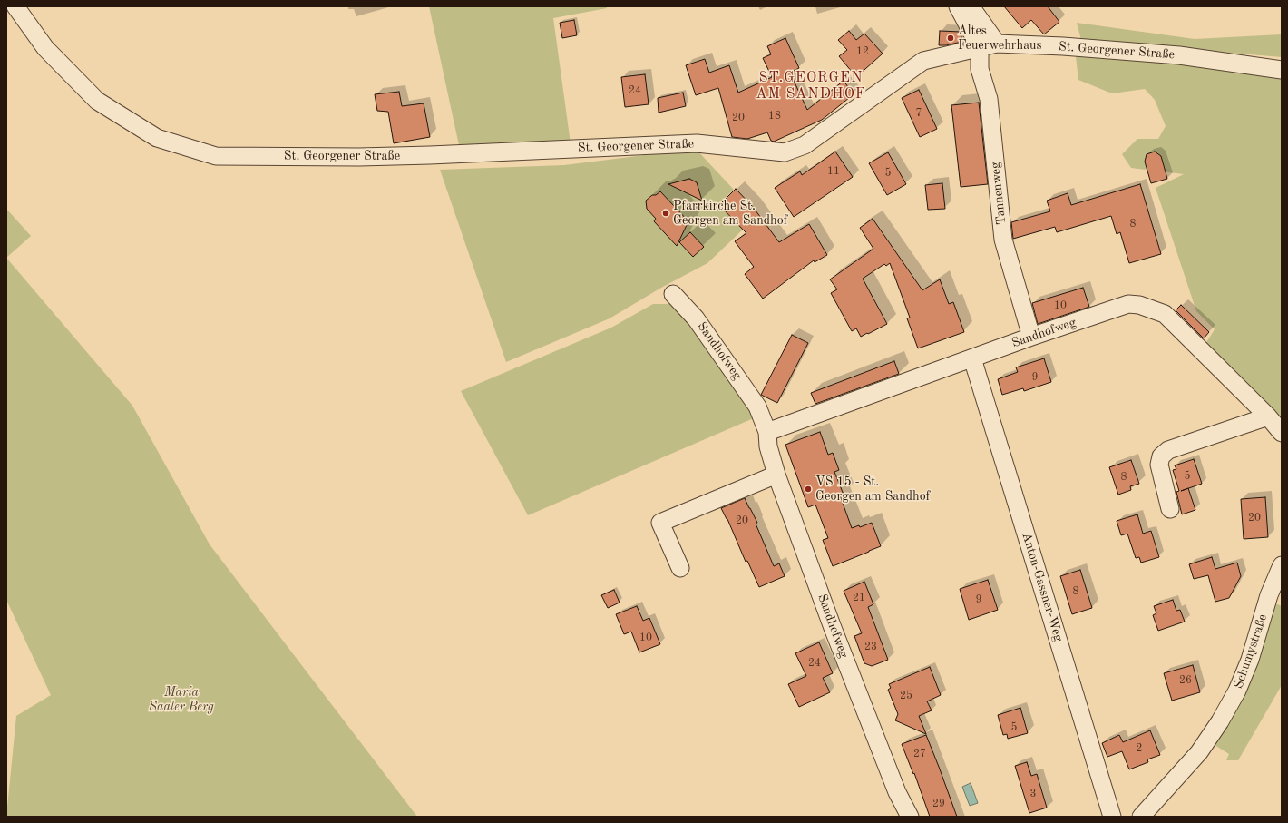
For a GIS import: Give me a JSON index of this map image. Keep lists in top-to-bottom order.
{
  "streets": {
    "street": [
      "St. Georgener Straße",
      "Tannenweg",
      "Sandhofweg",
      "Anton-Gassner-Weg",
      "Schumystraße"
    ]
  },
  "crossings": [
    ["St. Georgener Straße", "Tannenweg"],
    ["Tannenweg", "Sandhofweg"],
    ["Sandhofweg", "Anton-Gassner-Weg"]
  ],
  "districts": ["ST.GEORGEN AM SANDHOF"],
  "parks": ["Maria Saaler Berg"],
  "places": ["Altes Feuerwehrhaus", "Pfarrkirche St. Georgen am Sandhof", "VS 15 - St. Georgen am Sandhof"],
  "house_numbers": [
    "12",
    "24",
    "7",
    "18",
    "20",
    "11",
    "5",
    "8",
    "10",
    "9",
    "5",
    "8",
    "20",
    "20",
    "8",
    "21",
    "9",
    "10",
    "23",
    "24",
    "26",
    "25",
    "5",
    "2",
    "27",
    "3",
    "29"
  ]
}
